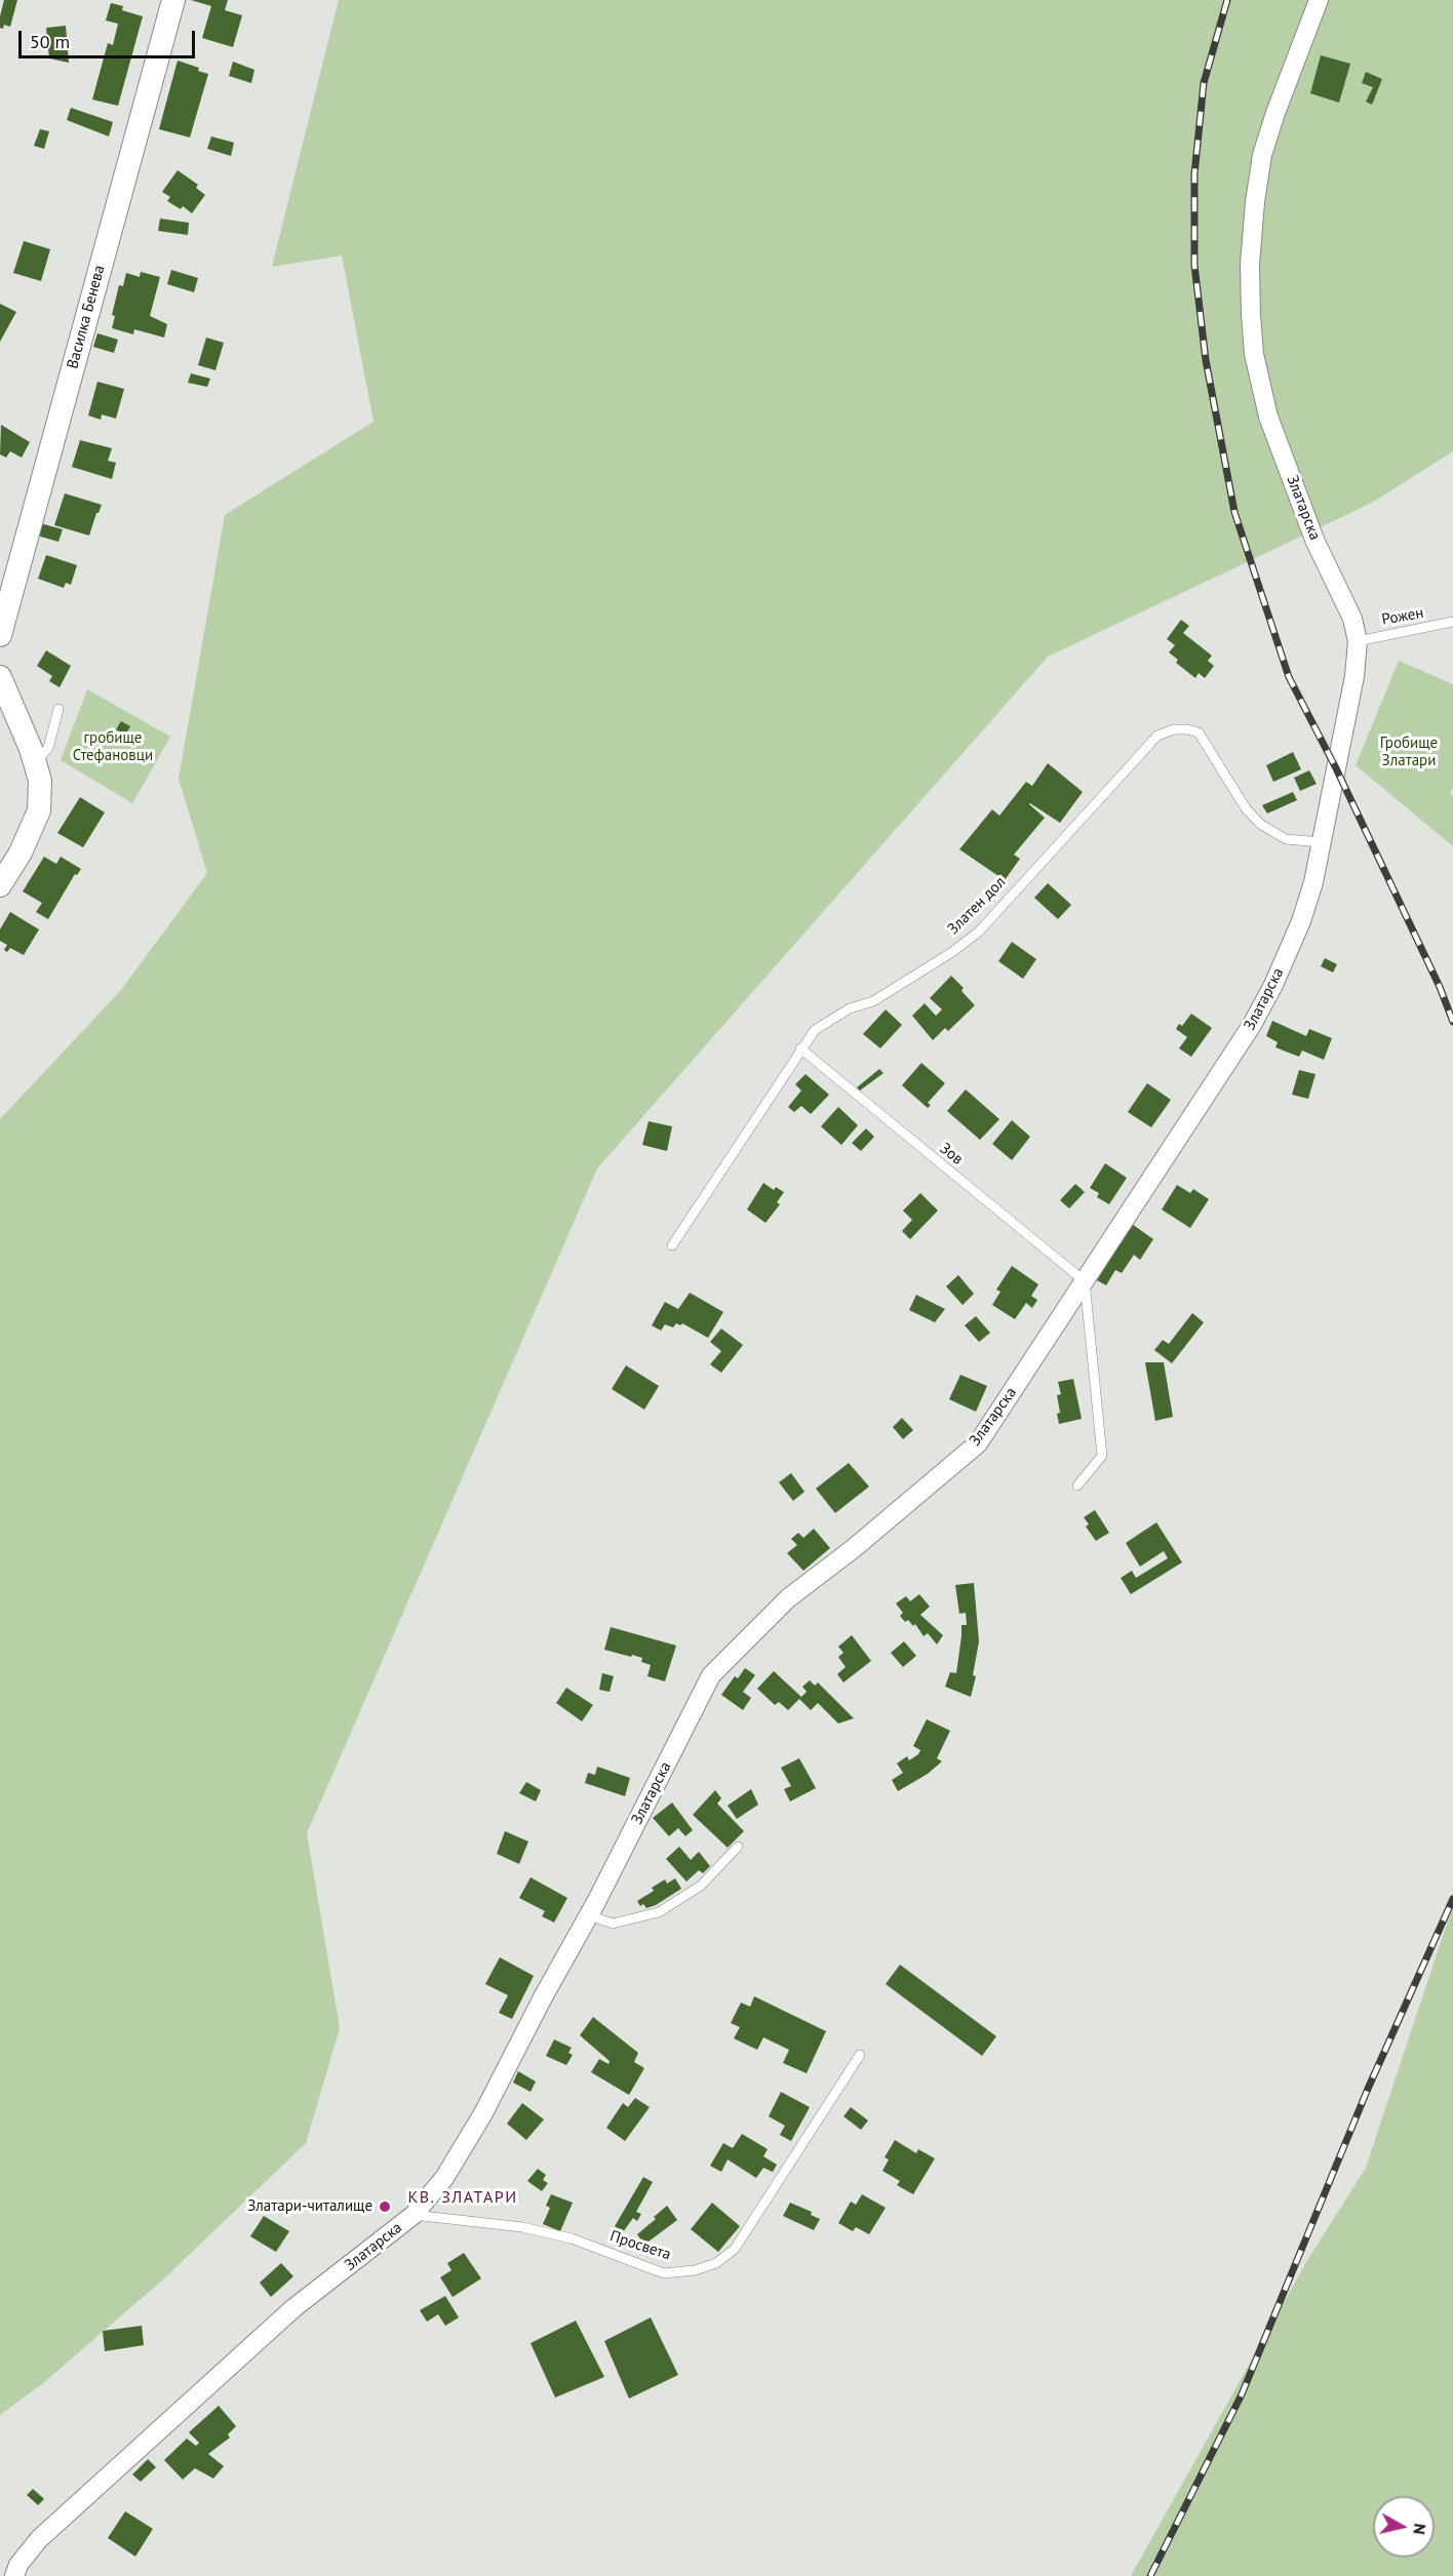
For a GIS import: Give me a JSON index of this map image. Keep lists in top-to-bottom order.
{
  "streets": {
    "street": ["Василка Бенева", "Златарска"],
    "lane": [
      "Рожен",
      "Златен дол",
      "Зов",
      "Просвета"
    ]
  },
  "crossings": [
    ["Златарска", "Рожен"],
    ["Златарска", "Златен дол"],
    ["Златарска", "Зов"],
    ["Златарска", "Просвета"],
    ["Златен дол", "Зов"]
  ],
  "districts": ["КВ. ЗЛАТАРИ"],
  "parks": ["гробище Стефановци", "Гробище Златари"],
  "places": ["Златари-читалище"],
  "scale_bar": "50 m",
  "north": "right"
}
